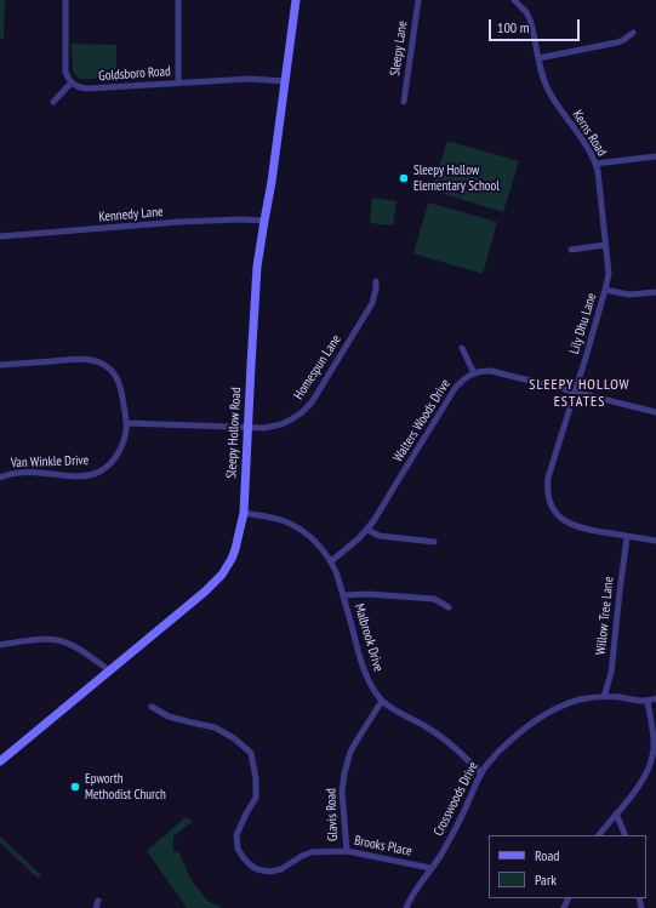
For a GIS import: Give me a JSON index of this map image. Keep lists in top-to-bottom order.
{
  "streets": {
    "main road": ["Sleepy Hollow Road"],
    "street": [
      "Sleepy Lane",
      "Goldsboro Road",
      "Kerns Road",
      "Kennedy Lane",
      "Lily Dhu Lane",
      "Homespun Lane",
      "Walters Woods Drive",
      "Van Winkle Drive",
      "Willow Tree Lane",
      "Malbrook Drive",
      "Crosswoods Drive",
      "Glavis Road",
      "Brooks Place"
    ]
  },
  "crossings": [
    ["Goldsboro Road", "Sleepy Hollow Road"],
    ["Kerns Road", "Lily Dhu Lane"],
    ["Kennedy Lane", "Sleepy Hollow Road"],
    ["Lily Dhu Lane", "Willow Tree Lane"],
    ["Homespun Lane", "Sleepy Hollow Road"],
    ["Walters Woods Drive", "Malbrook Drive"],
    ["Sleepy Hollow Road", "Malbrook Drive"],
    ["Willow Tree Lane", "Crosswoods Drive"],
    ["Malbrook Drive", "Crosswoods Drive"],
    ["Malbrook Drive", "Glavis Road"],
    ["Crosswoods Drive", "Brooks Place"],
    ["Glavis Road", "Brooks Place"]
  ],
  "districts": ["SLEEPY HOLLOW ESTATES"],
  "places": ["Sleepy Hollow Elementary School", "Epworth Methodist Church"],
  "legend": ["Road", "Park"],
  "scale_bar": "100 m"
}
